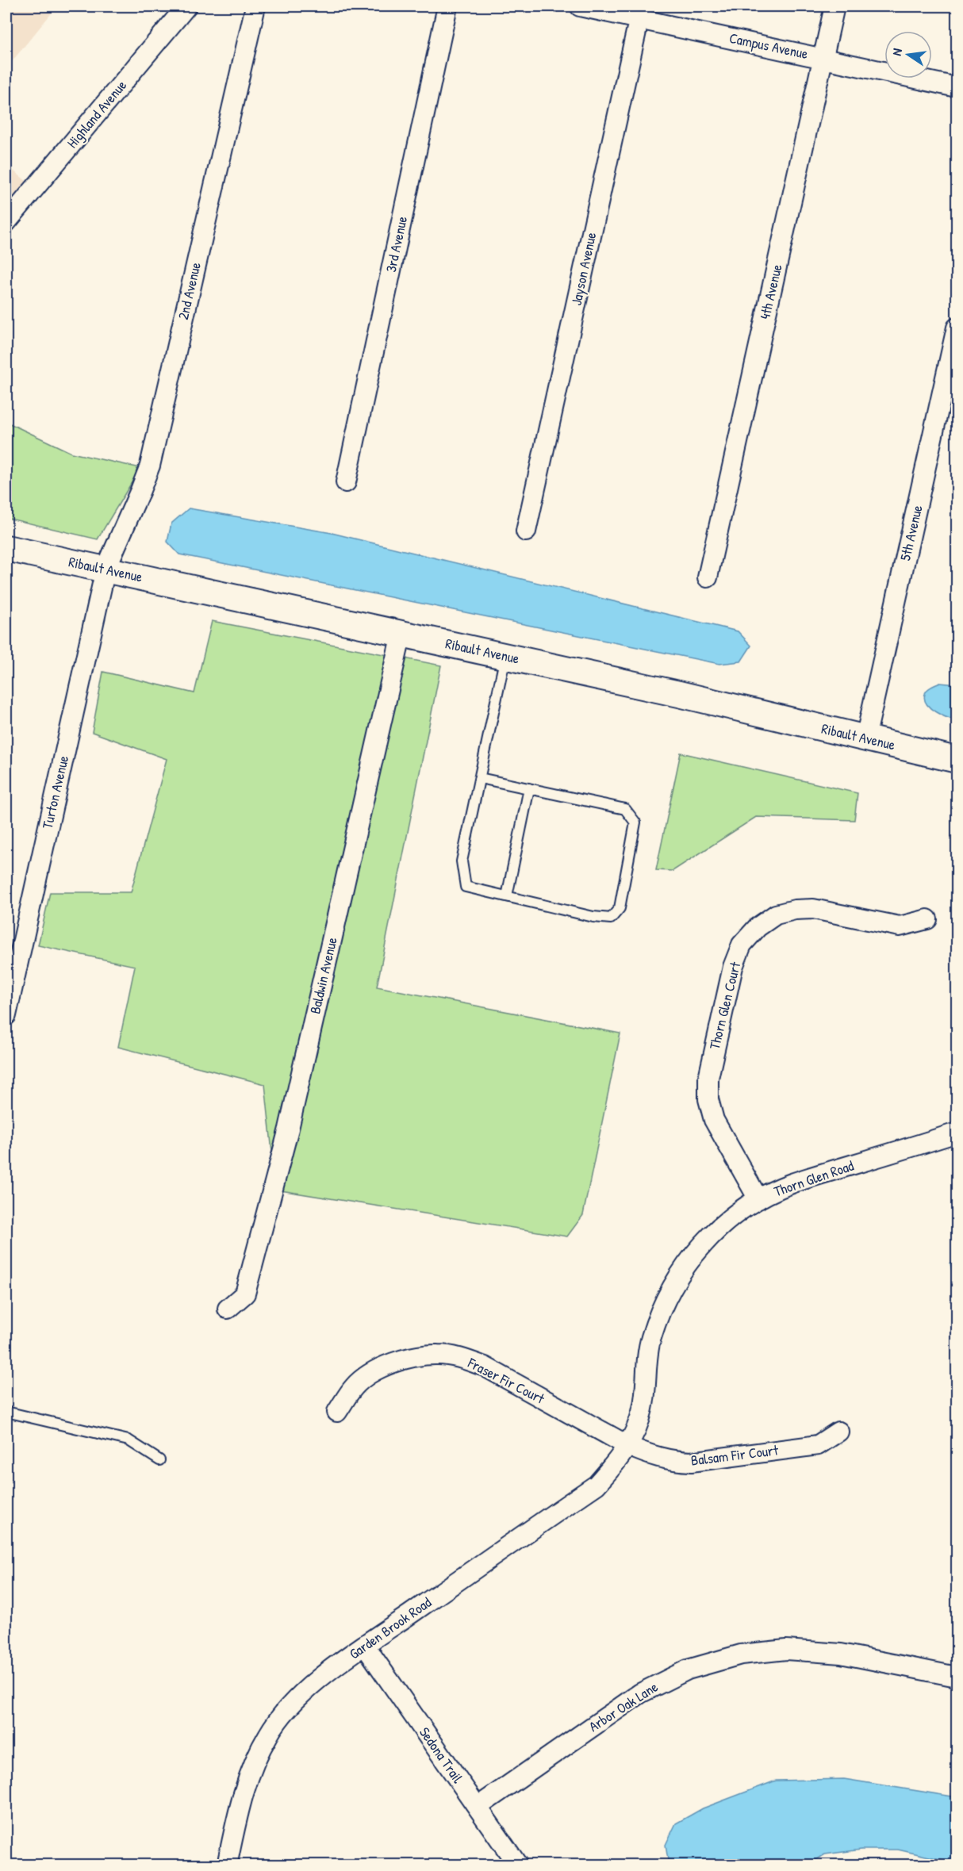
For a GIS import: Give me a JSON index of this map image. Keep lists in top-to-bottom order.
{
  "streets": {
    "street": [
      "Campus Avenue",
      "Highland Avenue",
      "3rd Avenue",
      "Jayson Avenue",
      "2nd Avenue",
      "4th Avenue",
      "5th Avenue",
      "Ribault Avenue",
      "Turton Avenue",
      "Baldwin Avenue",
      "Thorn Glen Court",
      "Thorn Glen Road",
      "Fraser Fir Court",
      "Balsam Fir Court",
      "Garden Brook Road",
      "Arbor Oak Lane",
      "Sedona Trail"
    ]
  },
  "crossings": [
    ["Campus Avenue", "Jayson Avenue"],
    ["Campus Avenue", "4th Avenue"],
    ["2nd Avenue", "Ribault Avenue"],
    ["2nd Avenue", "Turton Avenue"],
    ["5th Avenue", "Ribault Avenue"],
    ["Ribault Avenue", "Turton Avenue"],
    ["Ribault Avenue", "Baldwin Avenue"],
    ["Thorn Glen Court", "Thorn Glen Road"],
    ["Thorn Glen Road", "Fraser Fir Court"],
    ["Thorn Glen Road", "Balsam Fir Court"],
    ["Thorn Glen Road", "Garden Brook Road"],
    ["Fraser Fir Court", "Balsam Fir Court"],
    ["Fraser Fir Court", "Garden Brook Road"],
    ["Balsam Fir Court", "Garden Brook Road"],
    ["Garden Brook Road", "Sedona Trail"],
    ["Arbor Oak Lane", "Sedona Trail"]
  ],
  "north": "left"
}
